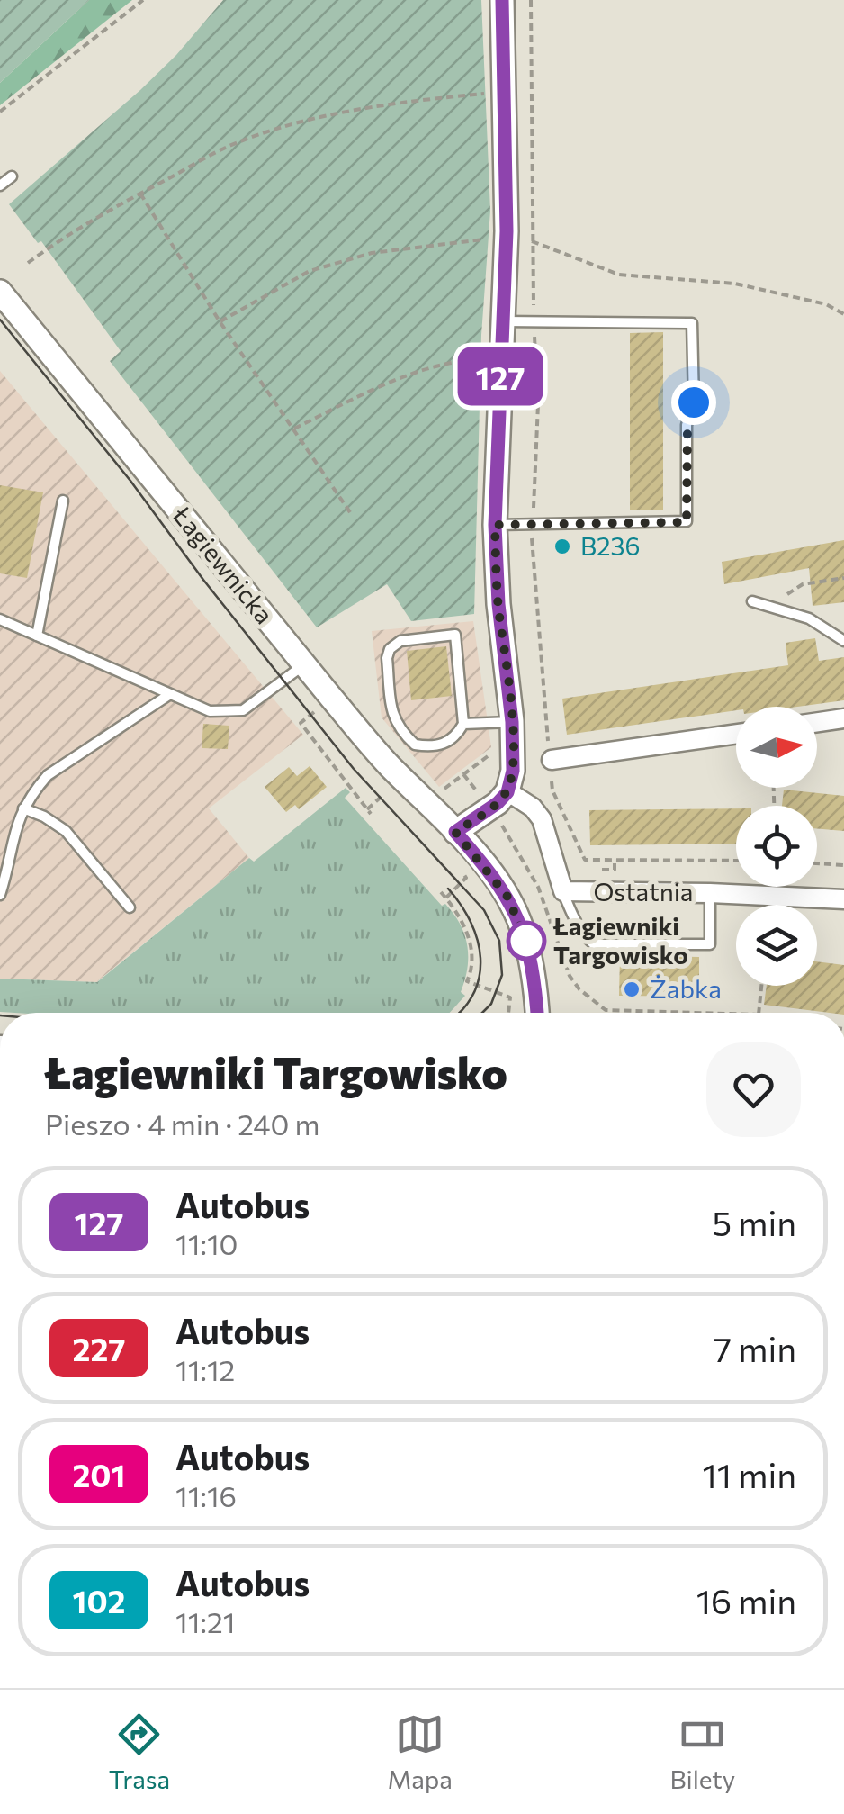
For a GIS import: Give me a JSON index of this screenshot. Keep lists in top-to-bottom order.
{
  "streets": {
    "street": ["Łagiewnicka", "Ostatnia"]
  },
  "places": ["B236", "Łagiewniki Targowisko", "Żabka"],
  "lines": ["bus line 127"],
  "north": "right",
  "page": {
    "on_map": "127",
    "heading": ["Łagiewniki Targowisko", "Pieszo · 4 min · 240 m"],
    "list": [
      {
        "mark": "127",
        "name": "Autobus",
        "note": "11:10",
        "value": "5 min"
      },
      {
        "mark": "227",
        "name": "Autobus",
        "note": "11:12",
        "value": "7 min"
      },
      {
        "mark": "201",
        "name": "Autobus",
        "note": "11:16",
        "value": "11 min"
      },
      {
        "mark": "102",
        "name": "Autobus",
        "note": "11:21",
        "value": "16 min"
      }
    ],
    "tabs": ["Trasa", "Mapa", "Bilety"]
  }
}
